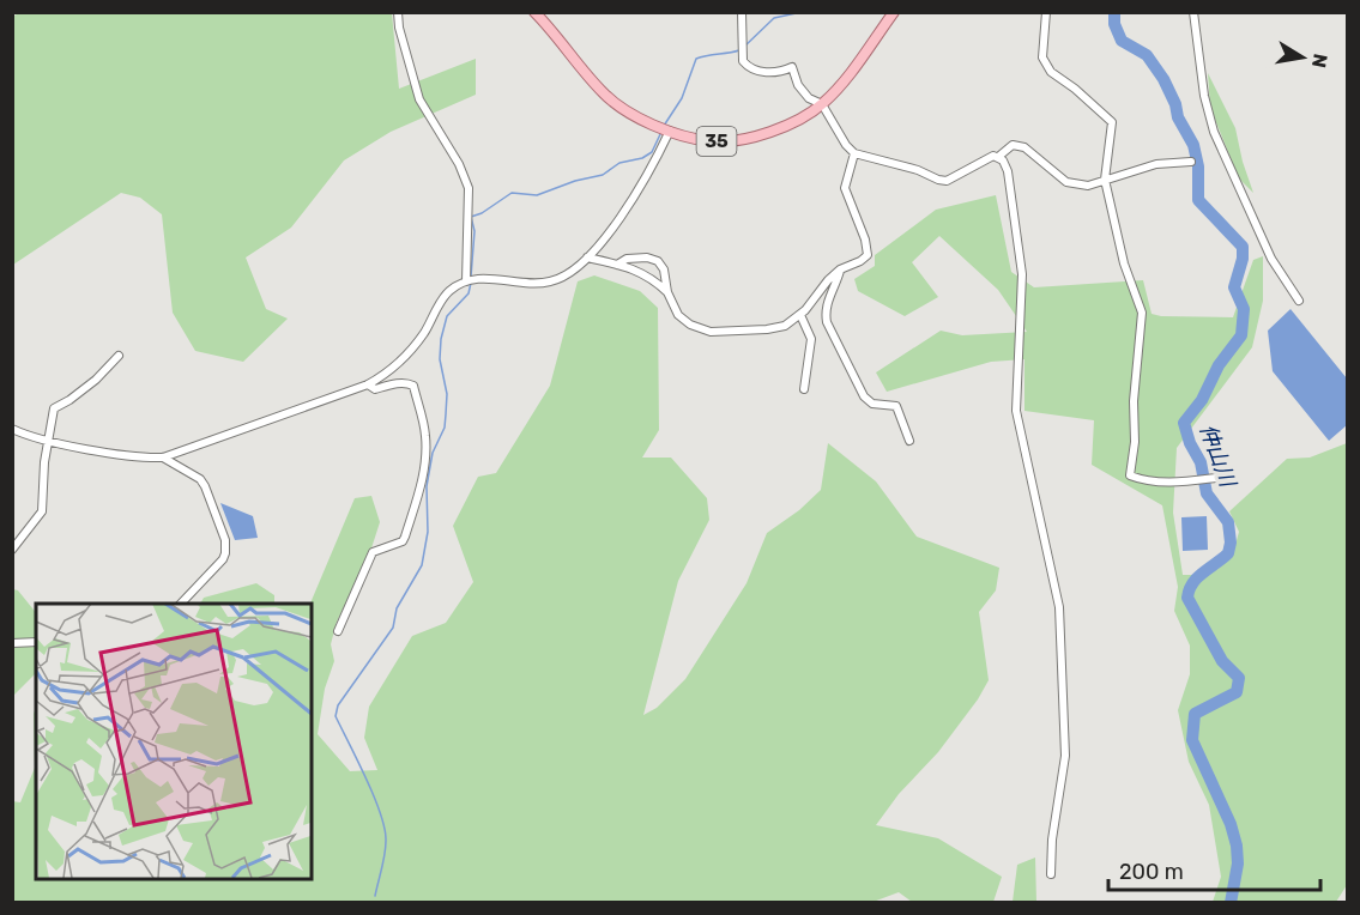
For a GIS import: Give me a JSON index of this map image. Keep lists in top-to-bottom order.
{
  "streets": {
    "main road": ["35"]
  },
  "water": ["仲山川"],
  "scale_bar": "200 m",
  "north": "right"
}
